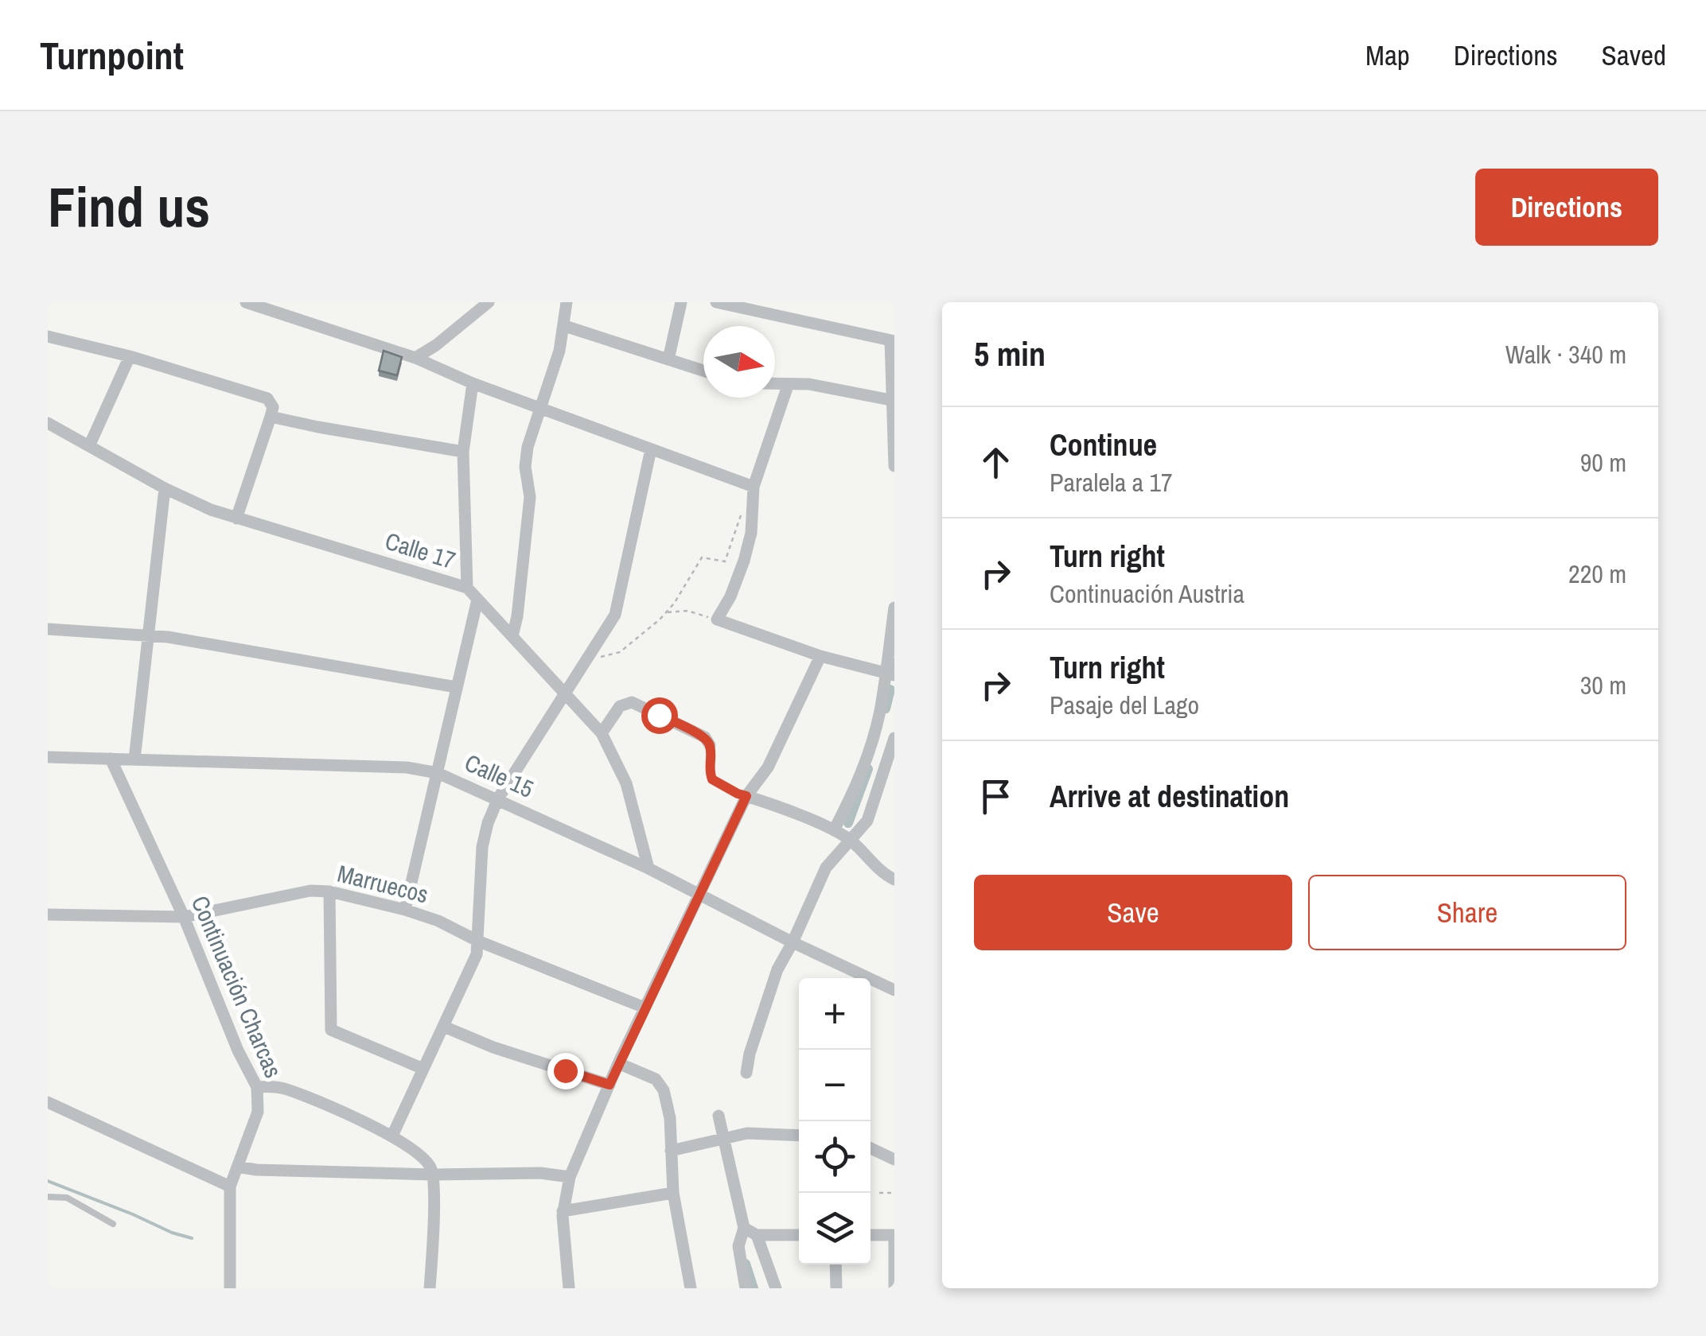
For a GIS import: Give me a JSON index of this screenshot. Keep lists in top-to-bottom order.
{
  "streets": {
    "street": [
      "Calle 17",
      "Calle 15",
      "Marruecos",
      "Continuación Charcas"
    ]
  },
  "crossings": [
    ["Calle 17", "Calle 15"],
    ["Calle 15", "Continuación Charcas"],
    ["Marruecos", "Continuación Charcas"]
  ],
  "north": "right",
  "page": {
    "header": "Turnpoint",
    "nav": ["Map", "Directions", "Saved"],
    "buttons": [
      "Directions",
      ["Save", "Share"]
    ],
    "title": "Find us",
    "heading": ["5 min", "Walk · 340 m"],
    "list": [
      ["Continue", "Paralela a 17", "90 m"],
      ["Turn right", "Continuación Austria", "220 m"],
      ["Turn right", "Pasaje del Lago", "30 m"],
      "Arrive at destination"
    ],
    "map_buttons": ["+", "−"]
  }
}
